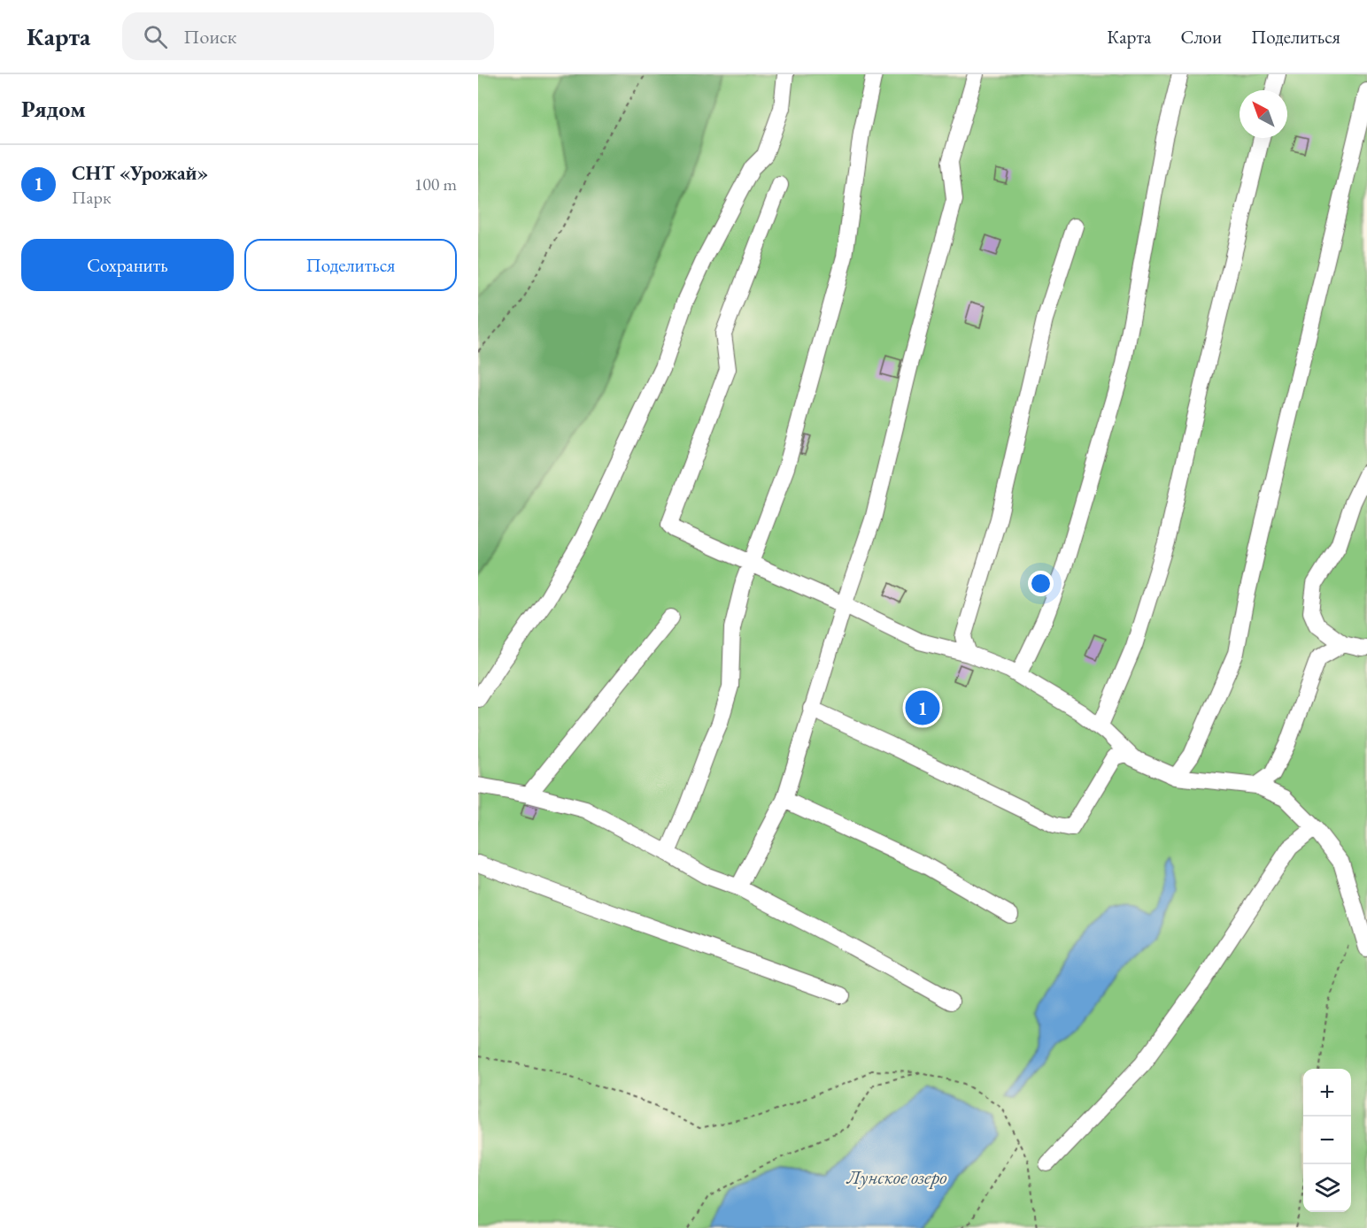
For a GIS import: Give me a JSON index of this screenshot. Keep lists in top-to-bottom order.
{
  "water": ["Лунское озеро"],
  "north": "top left",
  "page": {
    "header": "Карта",
    "search": "Поиск",
    "nav": ["Карта", "Слои", "Поделиться"],
    "heading": "Рядом",
    "list": [
      {
        "mark": "1",
        "name": "СНТ «Урожай»",
        "note": "Парк",
        "value": "100 m"
      }
    ],
    "buttons": ["Сохранить", "Поделиться"],
    "pins": "1",
    "map_buttons": ["+", "−"]
  }
}
